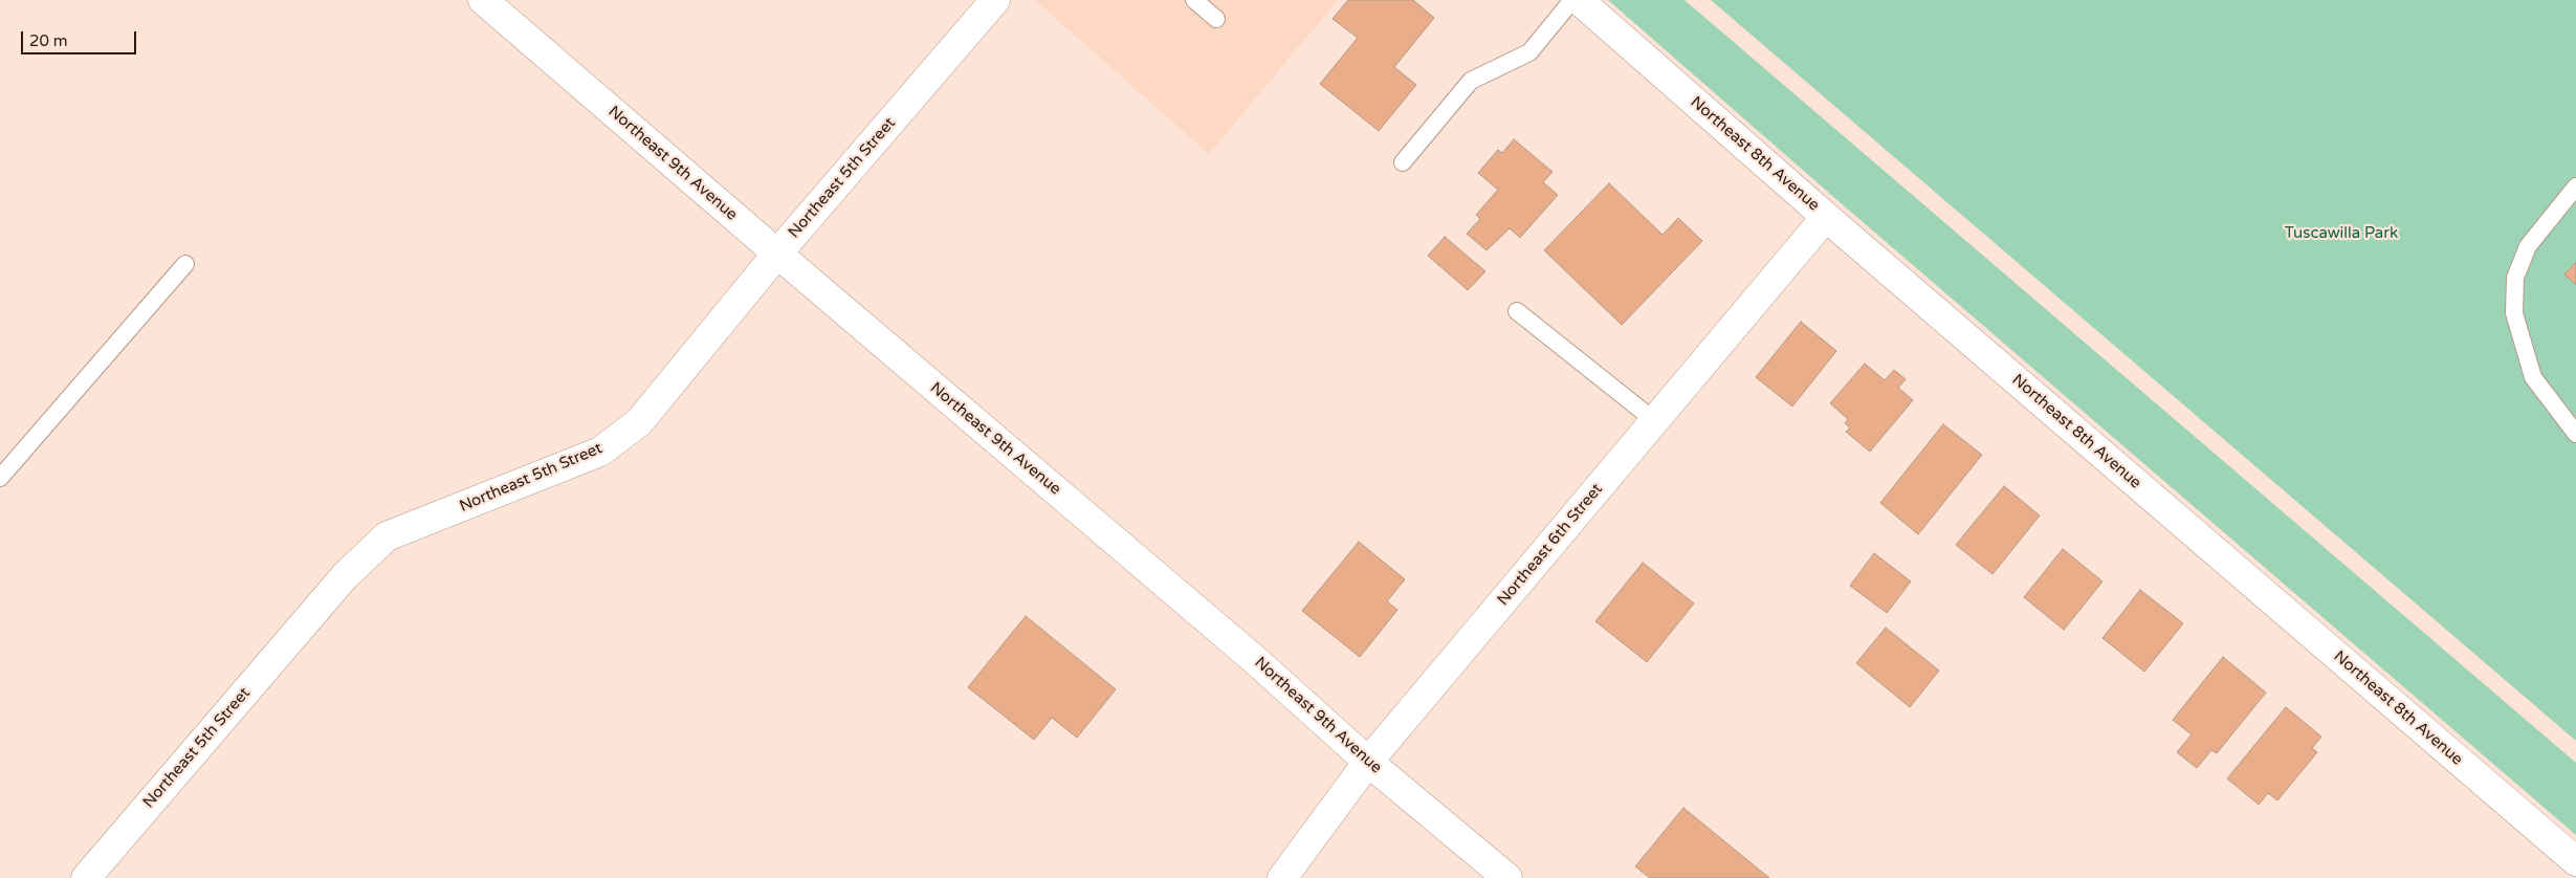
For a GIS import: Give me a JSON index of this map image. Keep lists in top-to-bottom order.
{
  "streets": {
    "street": [
      "Northeast 8th Avenue",
      "Northeast 9th Avenue",
      "Northeast 5th Street",
      "Northeast 6th Street"
    ]
  },
  "crossings": [
    ["Northeast 8th Avenue", "Northeast 6th Street"],
    ["Northeast 9th Avenue", "Northeast 5th Street"],
    ["Northeast 9th Avenue", "Northeast 6th Street"]
  ],
  "parks": ["Tuscawilla Park"],
  "scale_bar": "20 m"
}
